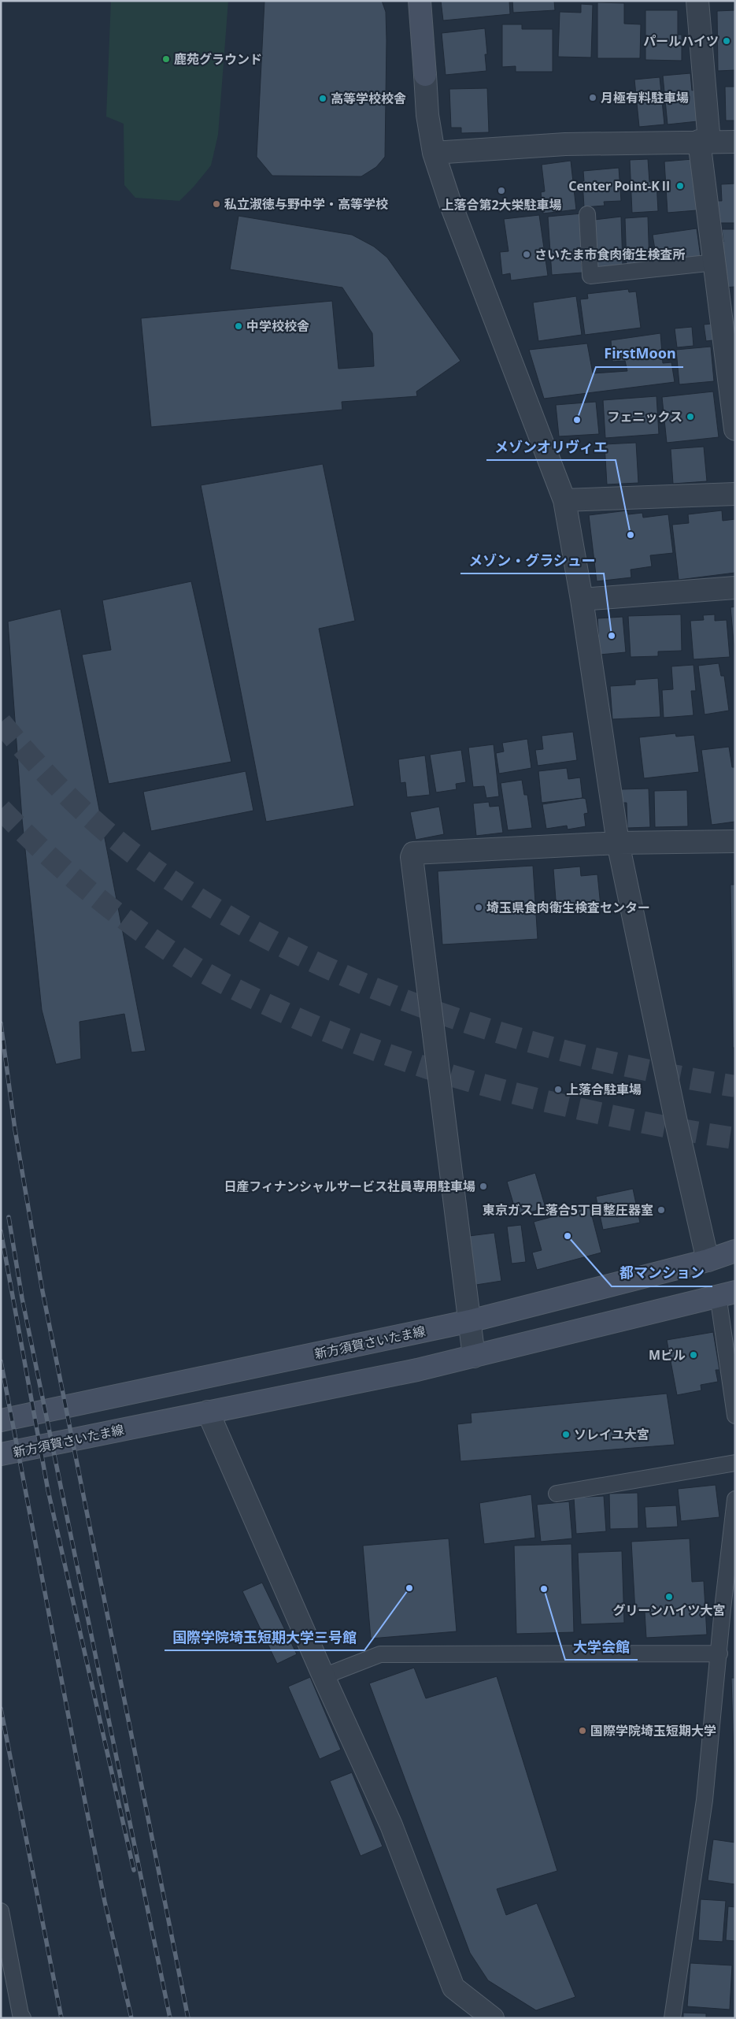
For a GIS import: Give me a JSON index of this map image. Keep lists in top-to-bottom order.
{
  "streets": {
    "main road": ["新方須賀さいたま線"]
  },
  "places": [
    "パールハイツ",
    "鹿苑グラウンド",
    "月極有料駐車場",
    "高等学校校舎",
    "Center Point-KⅡ",
    "上落合第2大栄駐車場",
    "私立淑徳与野中学・高等学校",
    "さいたま市食肉衛生検査所",
    "中学校校舎",
    "フェニックス",
    "FirstMoon",
    "メゾンオリヴィエ",
    "メゾン・グラシュー",
    "埼玉県食肉衛生検査センター",
    "上落合駐車場",
    "日産フィナンシャルサービス社員専用駐車場",
    "東京ガス上落合5丁目整圧器室",
    "都マンション",
    "Mビル",
    "ソレイユ大宮",
    "国際学院埼玉短期大学三号館",
    "大学会館",
    "グリーンハイツ大宮",
    "国際学院埼玉短期大学"
  ]
}
